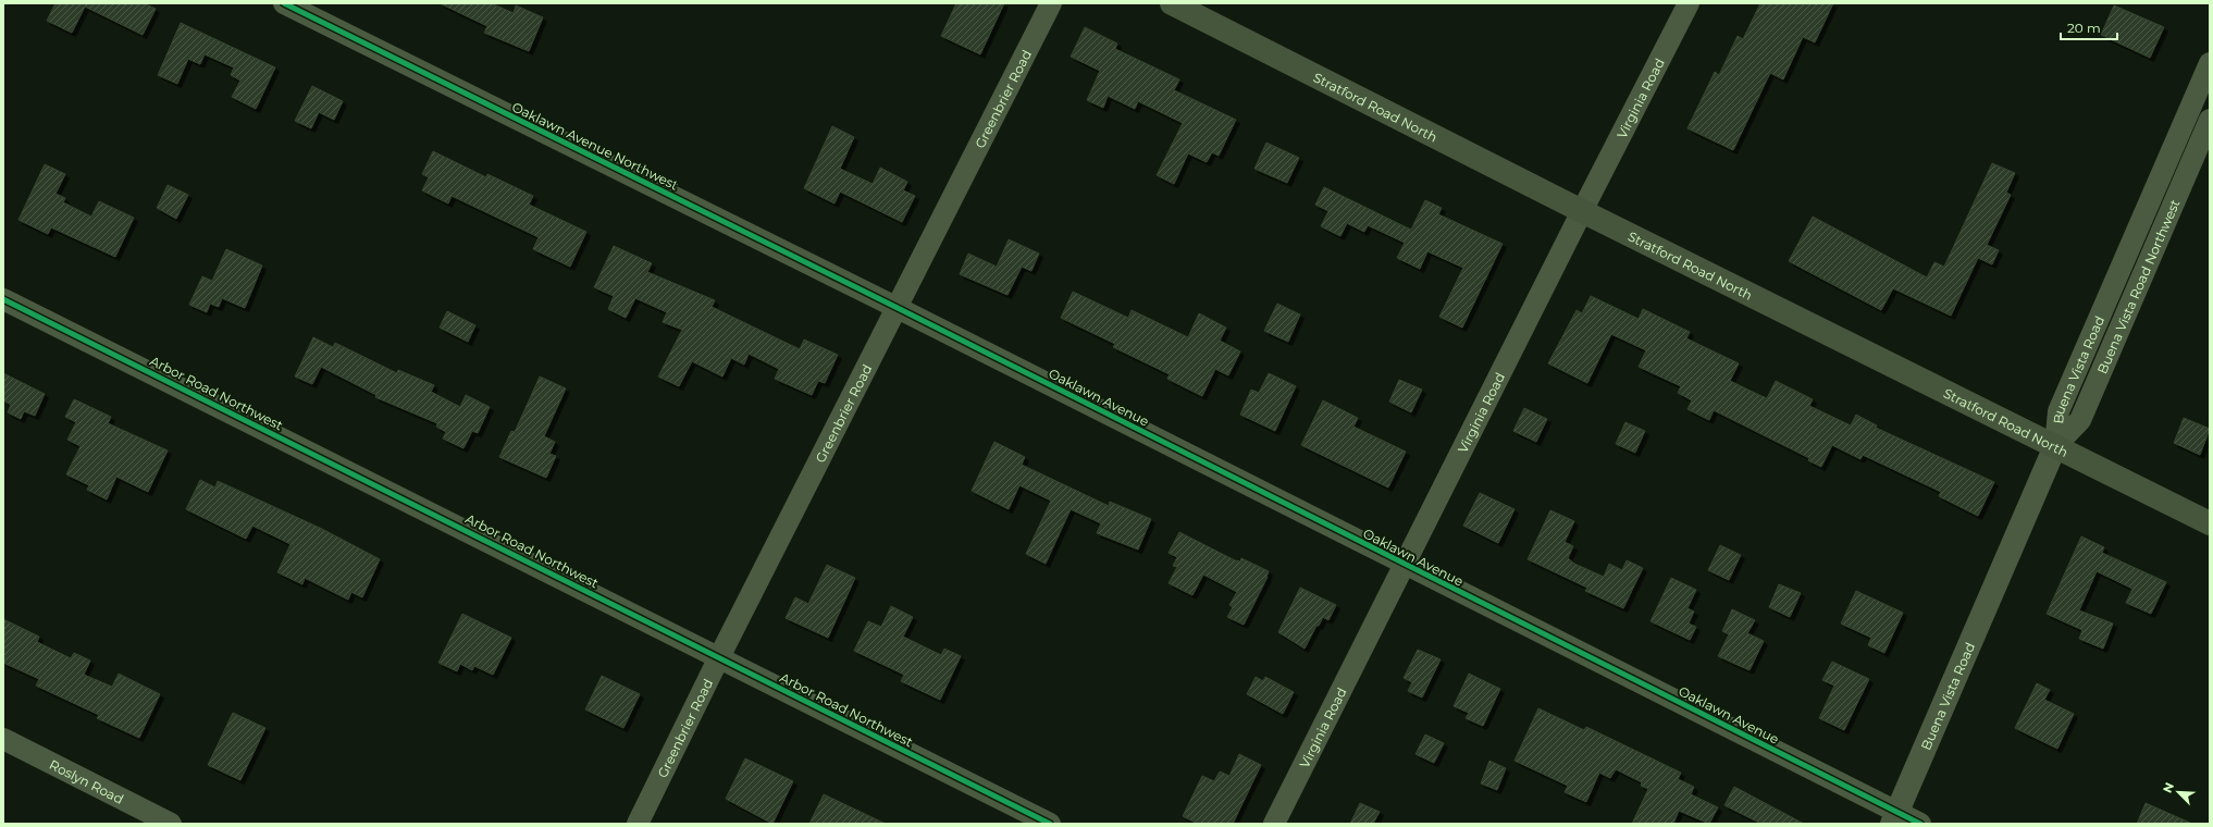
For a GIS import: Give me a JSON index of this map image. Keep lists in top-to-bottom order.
{
  "streets": {
    "main road": ["Stratford Road North"],
    "street": [
      "Virginia Road",
      "Greenbrier Road",
      "Oaklawn Avenue Northwest",
      "Buena Vista Road Northwest",
      "Buena Vista Road",
      "Arbor Road Northwest",
      "Oaklawn Avenue",
      "Roslyn Road"
    ]
  },
  "crossings": [
    ["Virginia Road", "Stratford Road North"],
    ["Virginia Road", "Oaklawn Avenue"],
    ["Greenbrier Road", "Oaklawn Avenue Northwest"],
    ["Greenbrier Road", "Arbor Road Northwest"],
    ["Greenbrier Road", "Oaklawn Avenue"],
    ["Stratford Road North", "Buena Vista Road Northwest"],
    ["Stratford Road North", "Buena Vista Road"],
    ["Oaklawn Avenue Northwest", "Oaklawn Avenue"],
    ["Buena Vista Road Northwest", "Buena Vista Road"],
    ["Buena Vista Road", "Oaklawn Avenue"]
  ],
  "scale_bar": "20 m",
  "north": "top left"
}
